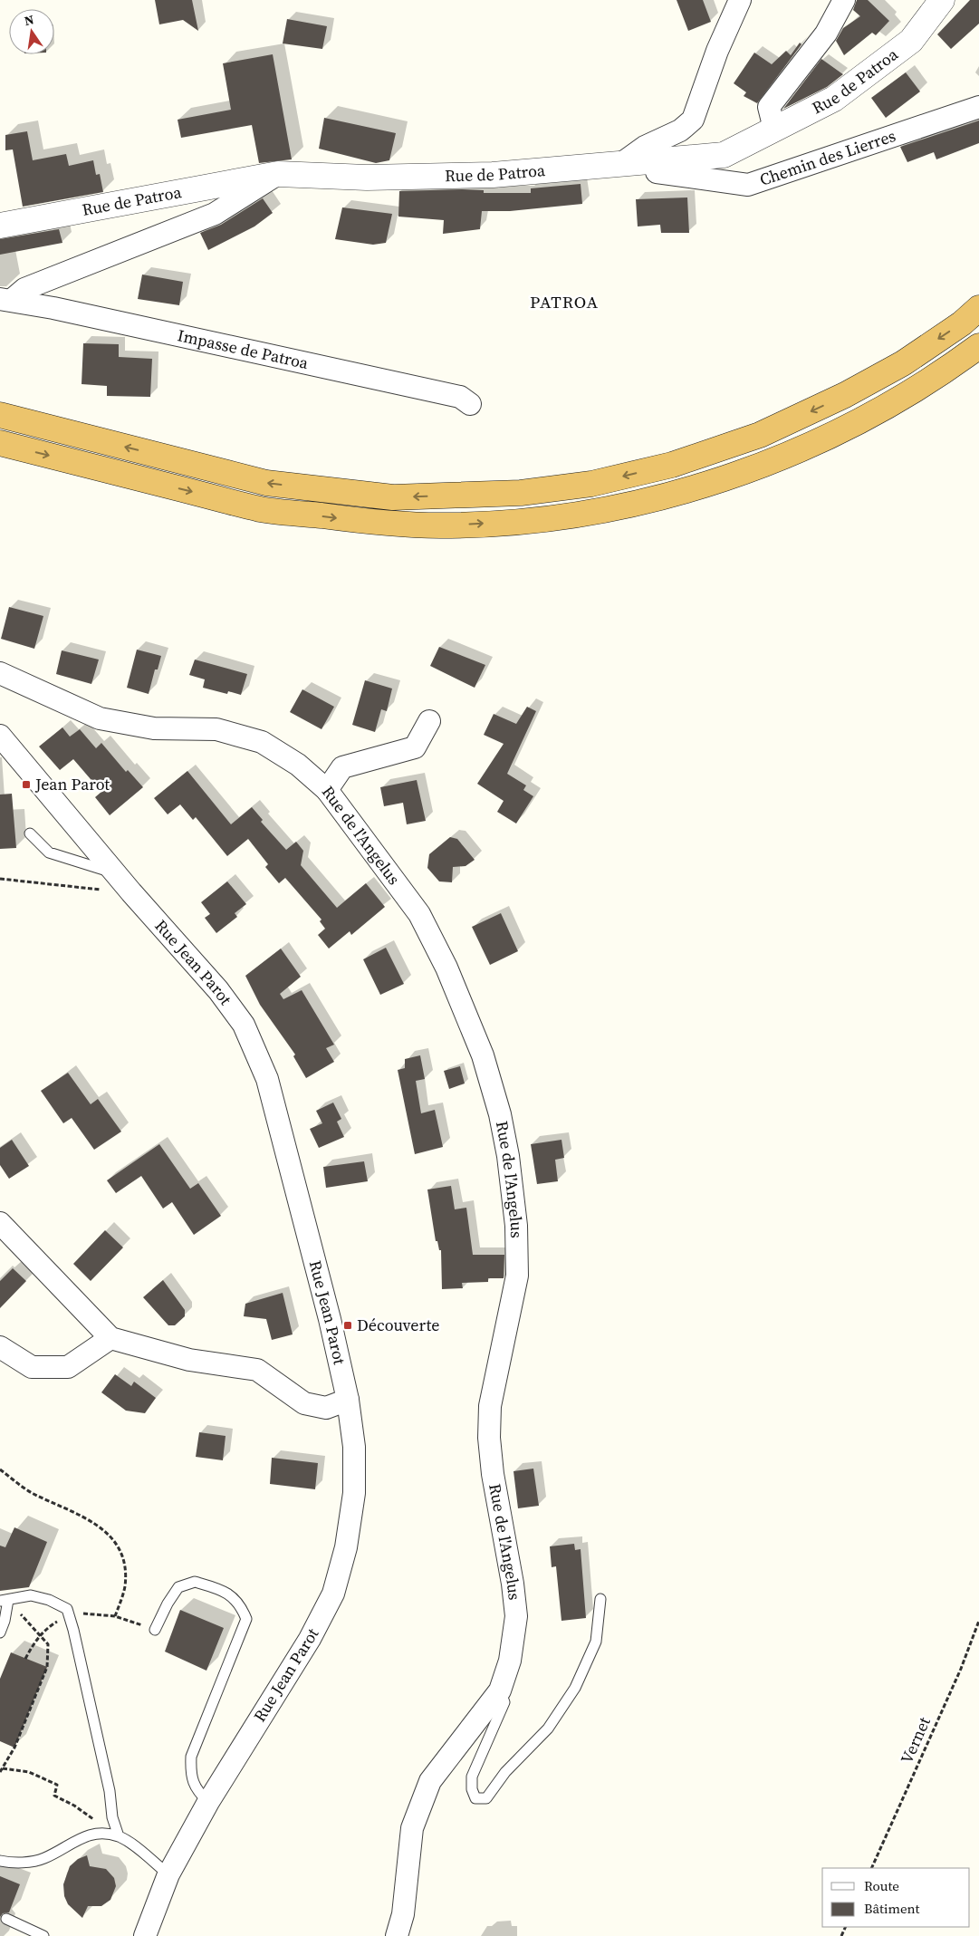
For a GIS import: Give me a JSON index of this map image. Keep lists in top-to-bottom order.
{
  "streets": {
    "street": [
      "Rue de Patroa",
      "Chemin des Lierres",
      "Impasse de Patroa",
      "Rue de l'Angelus",
      "Rue Jean Parot"
    ],
    "path": ["Vernet"]
  },
  "crossings": [
    ["Rue de Patroa", "Chemin des Lierres"],
    ["Rue de Patroa", "Impasse de Patroa"]
  ],
  "districts": ["PATROA"],
  "places": {
    "transit": ["Jean Parot", "Découverte"]
  },
  "legend": ["Route", "Bâtiment"],
  "north": "top"
}
